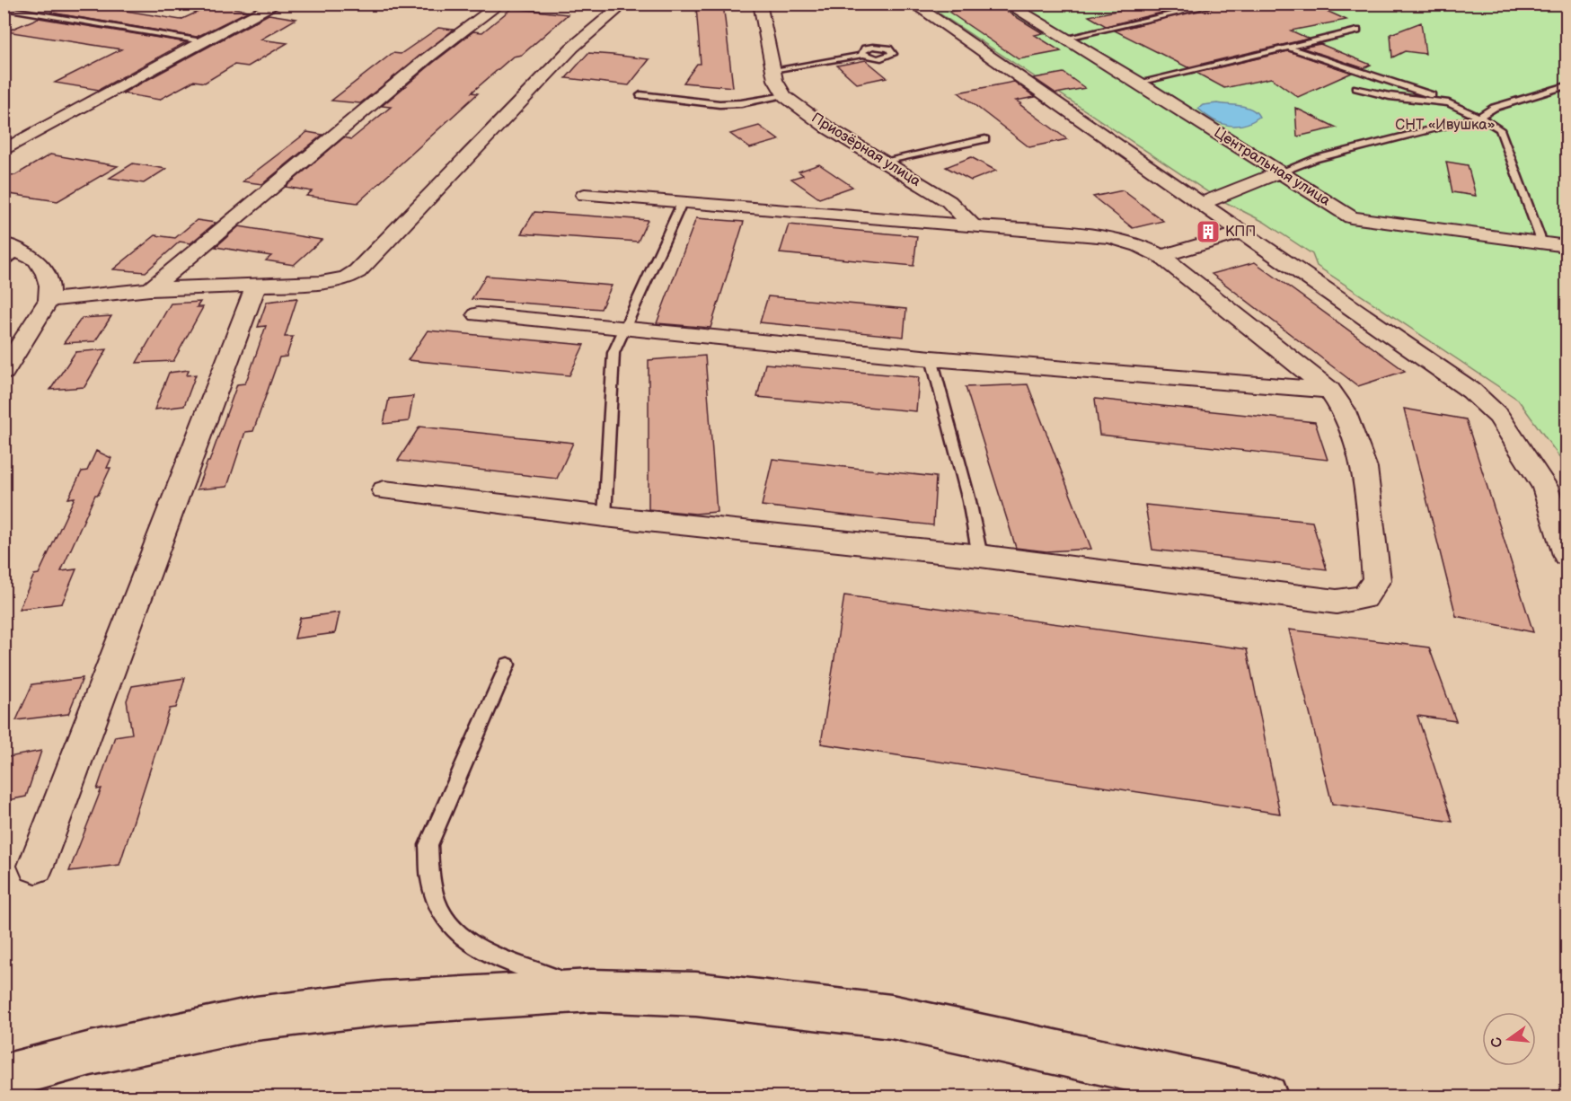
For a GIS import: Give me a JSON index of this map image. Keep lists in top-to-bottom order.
{
  "streets": {
    "street": ["Приозёрная улица", "Центральная улица"]
  },
  "parks": ["СНТ «Ивушка»"],
  "places": {
    "building": ["КПП"]
  },
  "north": "left"
}
